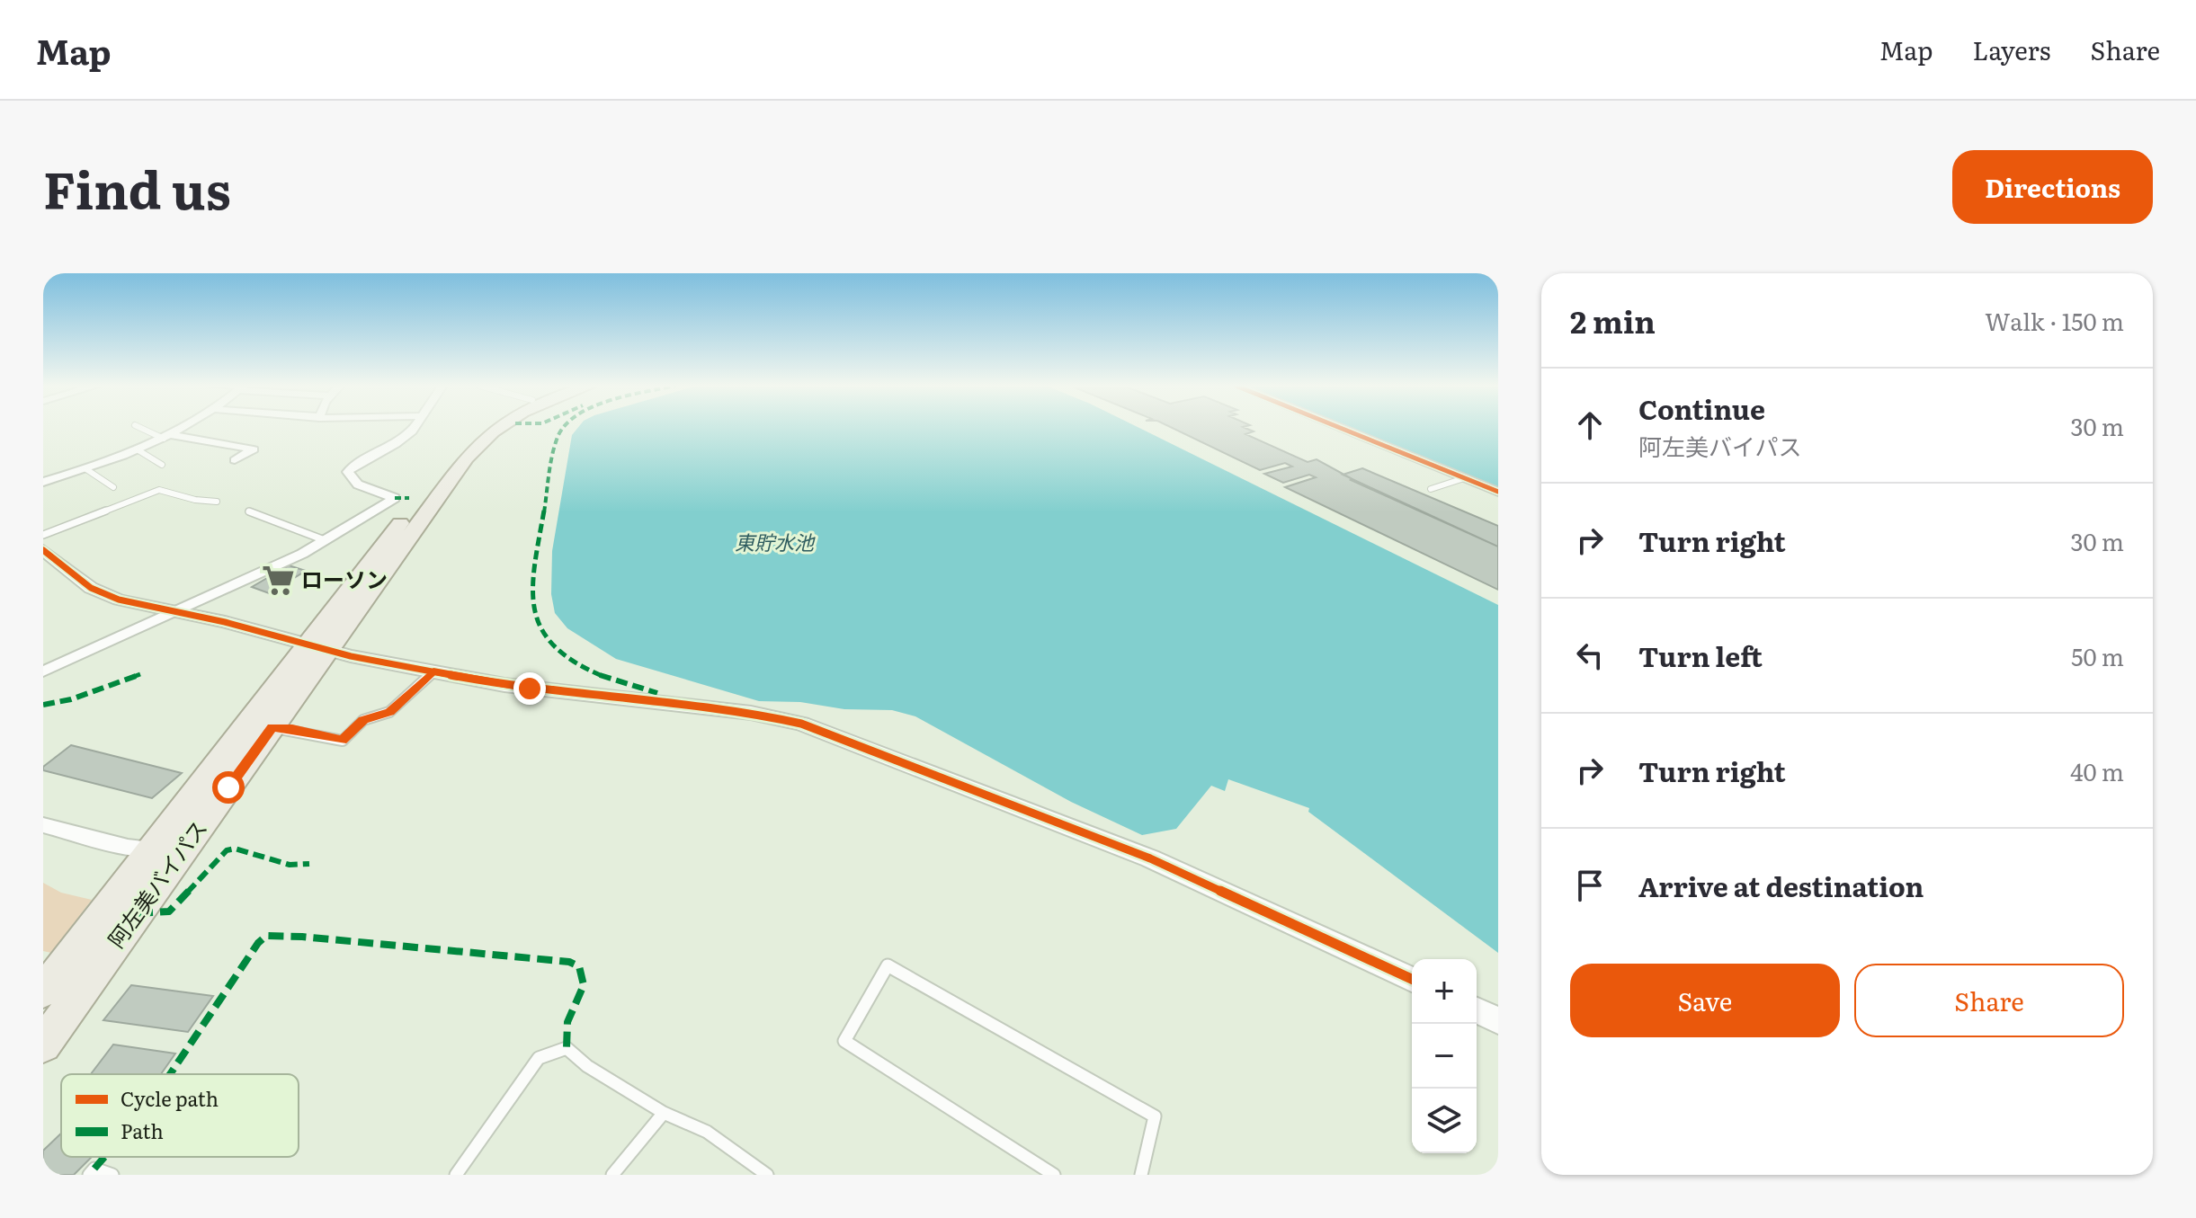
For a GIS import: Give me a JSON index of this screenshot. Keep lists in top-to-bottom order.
{
  "streets": {
    "main road": ["阿左美バイパス"]
  },
  "water": ["東貯水池"],
  "places": {
    "supermarket": ["ローソン"]
  },
  "legend": ["Cycle path", "Path"],
  "page": {
    "header": "Map",
    "nav": ["Map", "Layers", "Share"],
    "title": "Find us",
    "buttons": [
      "Directions",
      ["Save", "Share"]
    ],
    "heading": ["2 min", "Walk · 150 m"],
    "list": [
      ["Continue", "阿左美バイパス", "30 m"],
      ["Turn right", "30 m"],
      ["Turn left", "50 m"],
      ["Turn right", "40 m"],
      "Arrive at destination"
    ],
    "map_buttons": ["+", "−"]
  }
}
